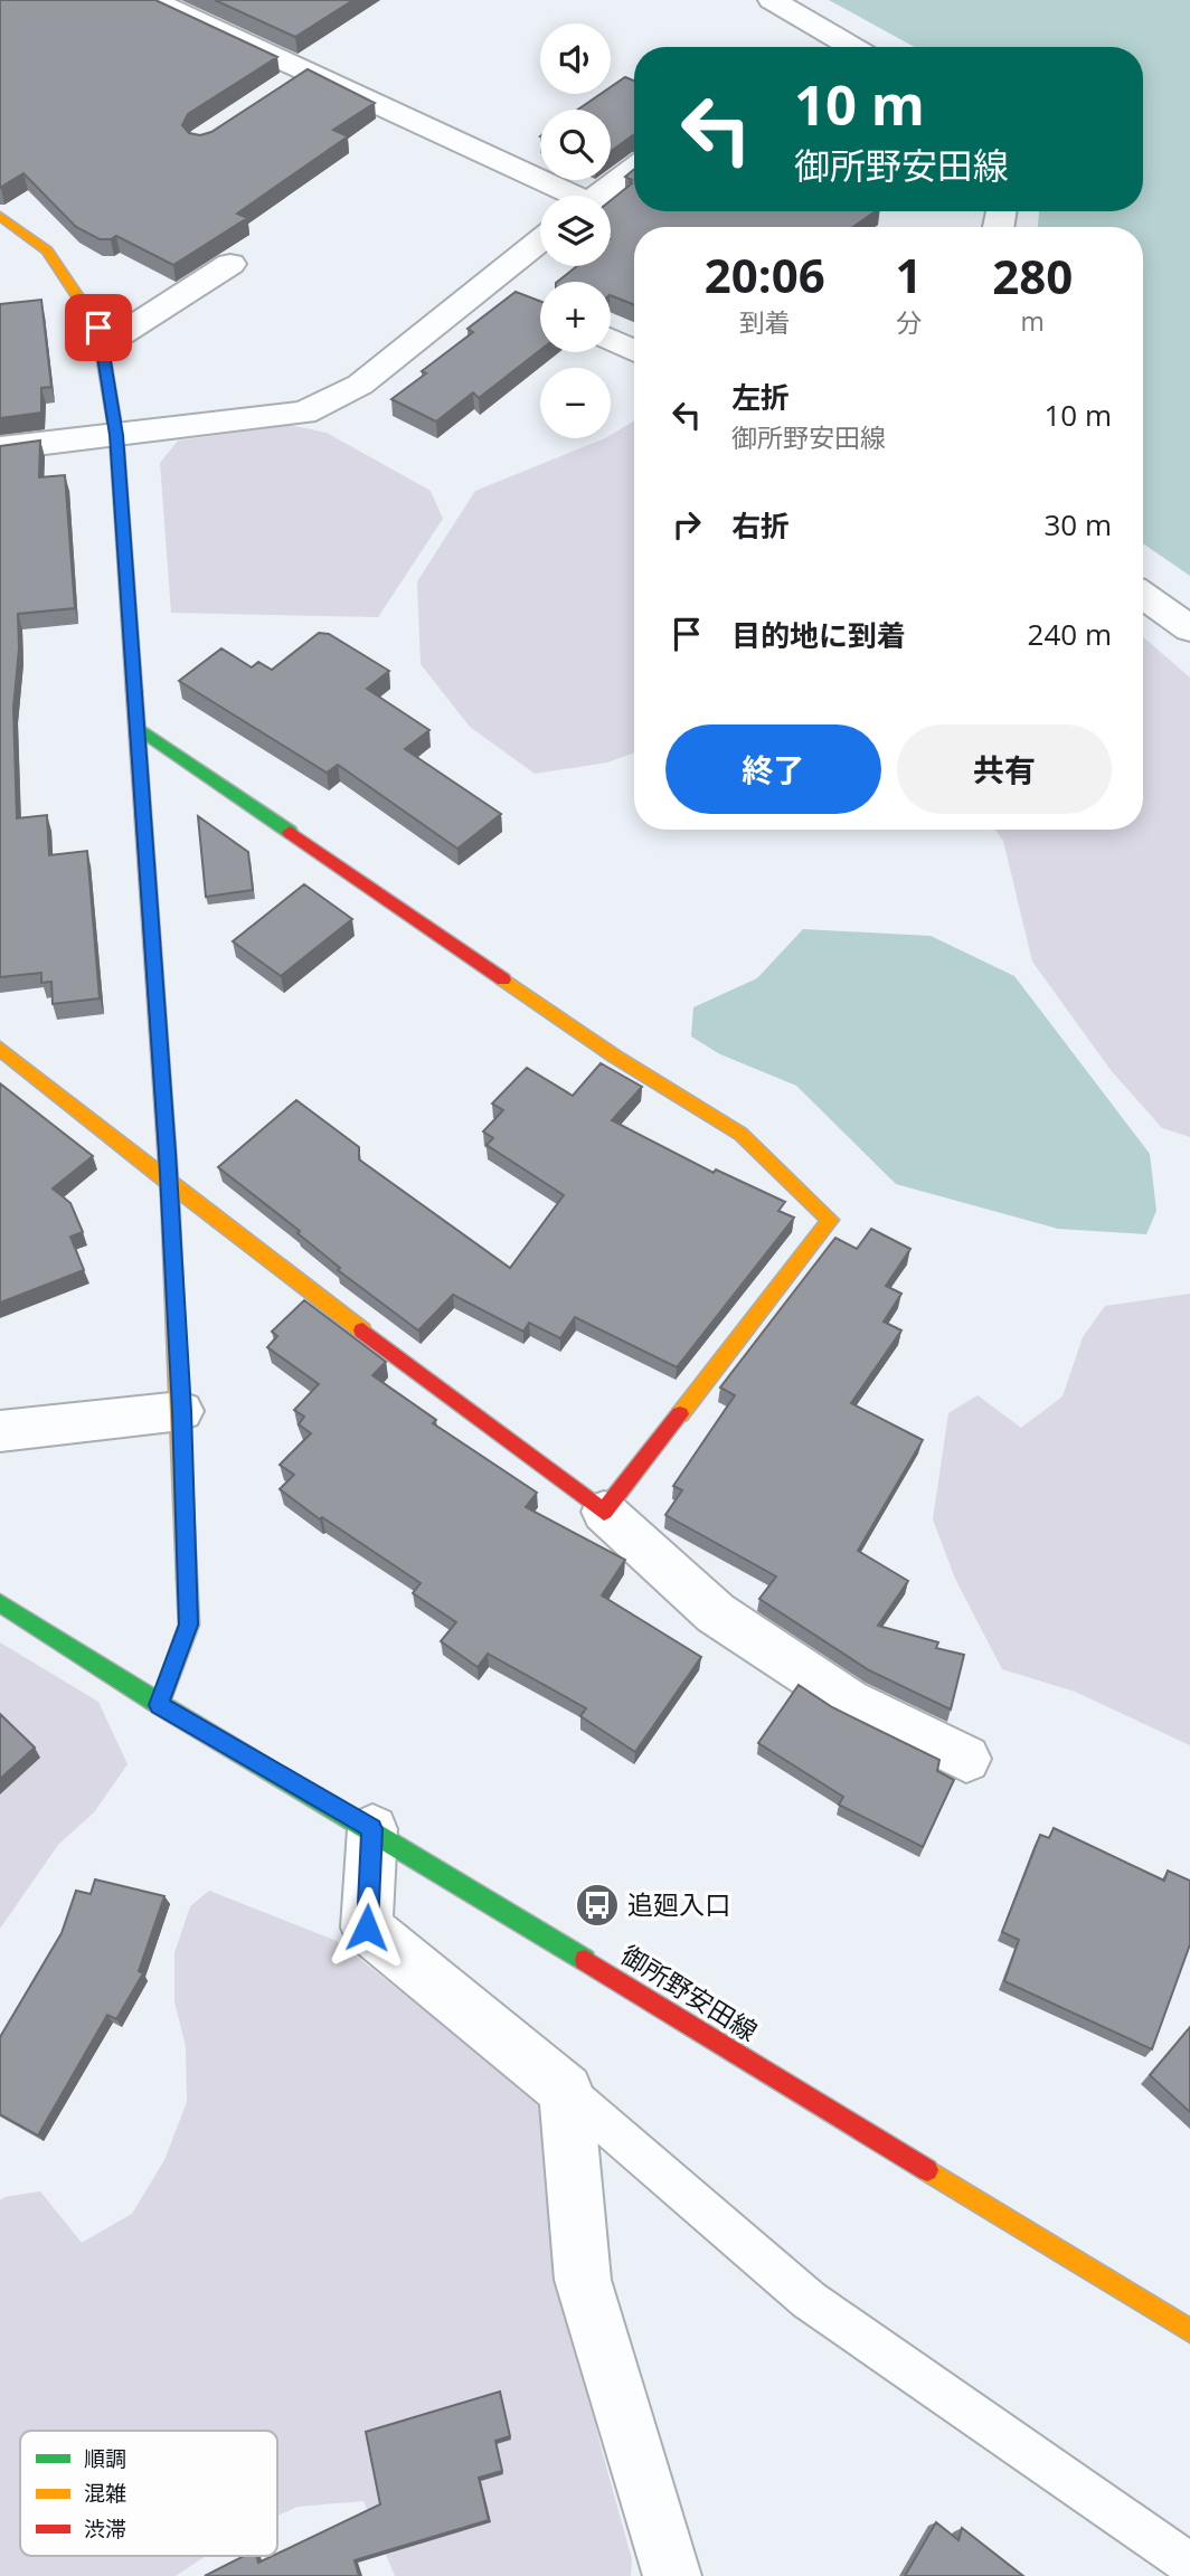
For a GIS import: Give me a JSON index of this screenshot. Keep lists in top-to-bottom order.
{
  "streets": {
    "street": ["御所野安田線"]
  },
  "places": {
    "bus stop": ["追廻入口"]
  },
  "legend": ["順調", "混雑", "渋滞"],
  "page": {
    "map_buttons": ["+", "−"],
    "turn": ["10 m", "御所野安田線"],
    "eta": [
      "20:06",
      "到着",
      "1",
      "分",
      "280",
      "m"
    ],
    "list": [
      {
        "name": "左折",
        "note": "御所野安田線",
        "value": "10 m"
      },
      {
        "name": "右折",
        "value": "30 m"
      },
      {
        "name": "目的地に到着",
        "value": "240 m"
      }
    ],
    "buttons": ["終了", "共有"]
  }
}
